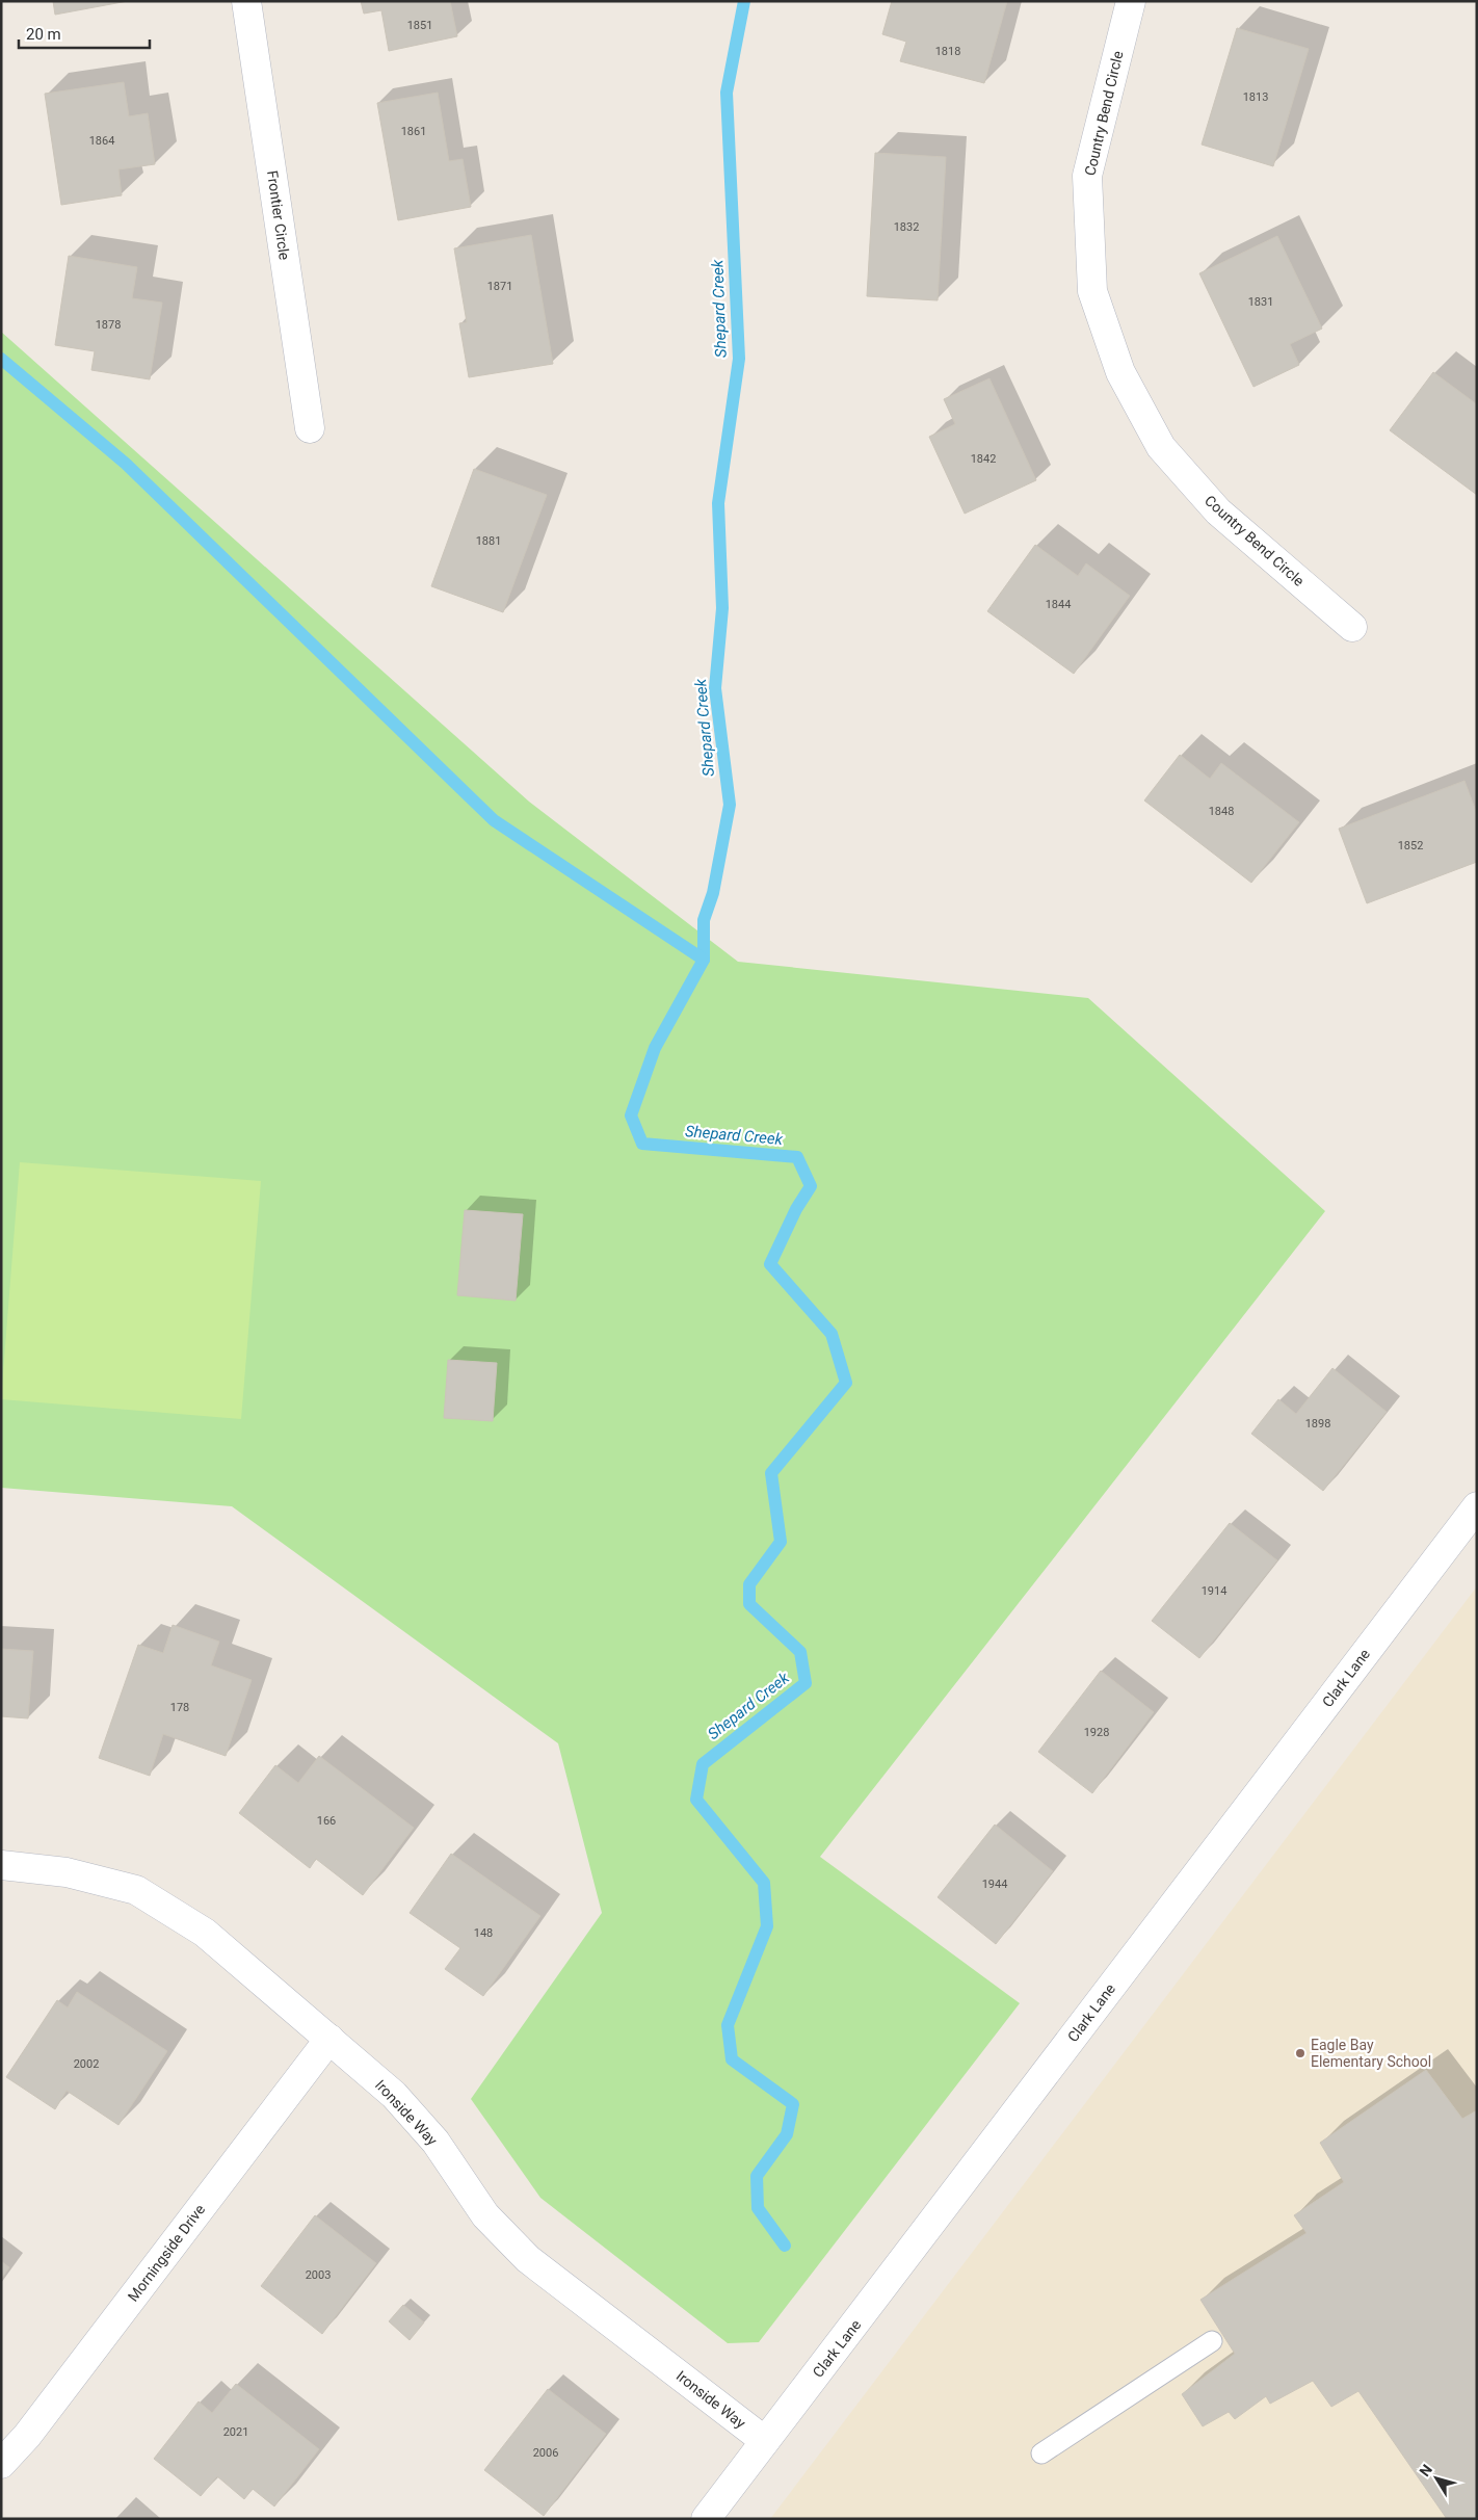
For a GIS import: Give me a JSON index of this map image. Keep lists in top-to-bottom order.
{
  "streets": {
    "street": [
      "Country Bend Circle",
      "Frontier Circle",
      "Clark Lane",
      "Ironside Way",
      "Morningside Drive"
    ]
  },
  "crossings": [
    ["Clark Lane", "Ironside Way"],
    ["Ironside Way", "Morningside Drive"]
  ],
  "water": ["Shepard Creek"],
  "places": ["Eagle Bay Elementary School"],
  "house_numbers": [
    "1851",
    "1818",
    "1813",
    "1861",
    "1864",
    "1832",
    "1871",
    "1831",
    "1878",
    "1842",
    "1881",
    "1844",
    "1848",
    "1852",
    "1898",
    "1914",
    "178",
    "1928",
    "166",
    "1944",
    "148",
    "2002",
    "2003",
    "2021",
    "2006"
  ],
  "scale_bar": "20 m",
  "north": "top left"
}
